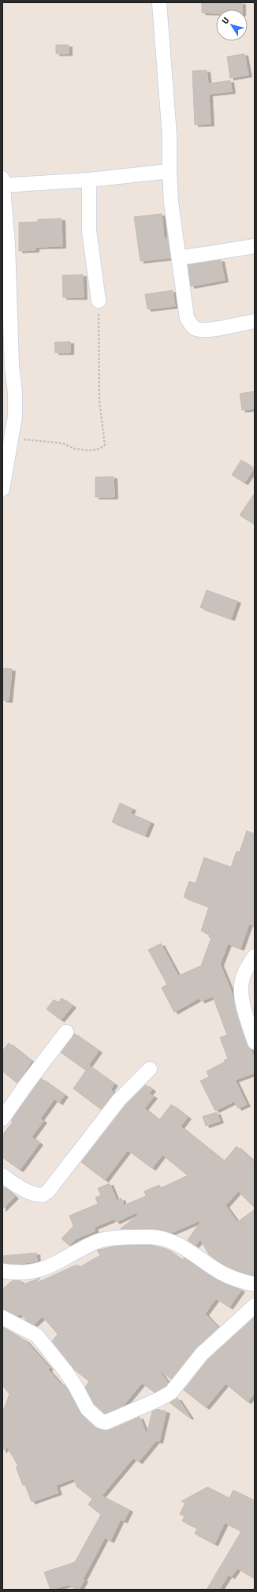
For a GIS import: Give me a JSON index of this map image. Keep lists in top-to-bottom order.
{
  "north": "top left"
}
